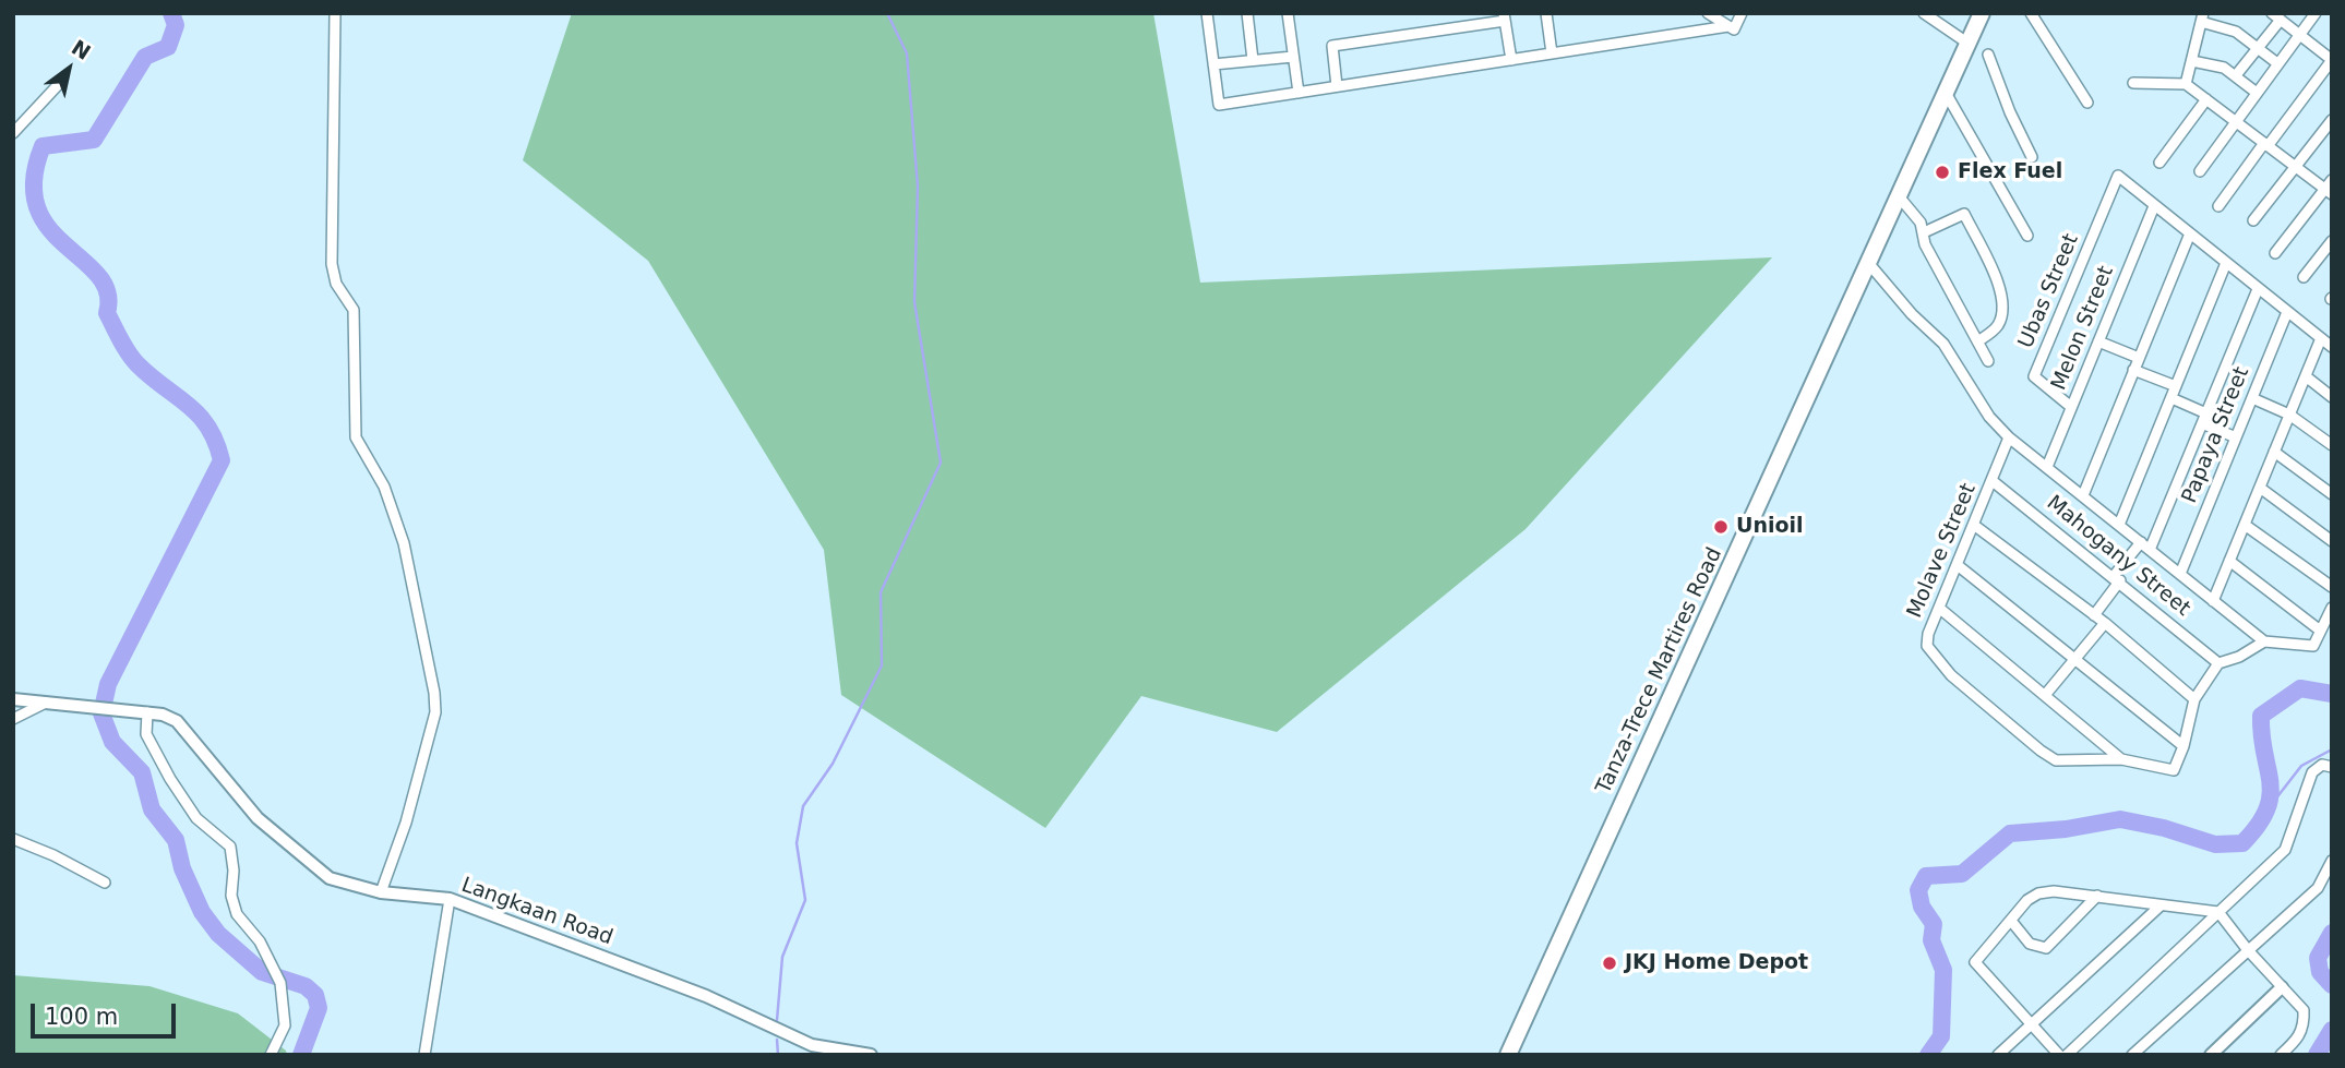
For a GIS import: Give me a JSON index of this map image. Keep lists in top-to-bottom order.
{
  "streets": {
    "main road": ["Tanza-Trece Martires Road"],
    "street": [
      "Ubas Street",
      "Melon Street",
      "Papaya Street",
      "Molave Street",
      "Mahogany Street",
      "Langkaan Road"
    ]
  },
  "crossings": [
    ["Ubas Street", "Melon Street"],
    ["Molave Street", "Mahogany Street"]
  ],
  "places": ["Flex Fuel", "Unioil", "JKJ Home Depot"],
  "scale_bar": "100 m",
  "north": "top right"
}
